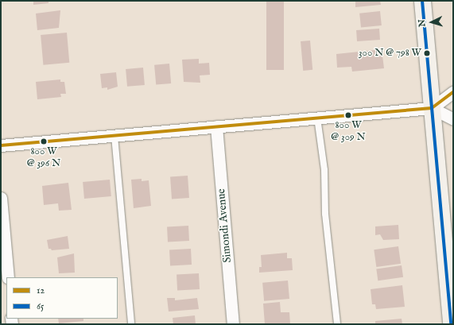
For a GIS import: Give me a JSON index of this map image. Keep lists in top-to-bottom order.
{
  "streets": {
    "street": ["Simondi Avenue"]
  },
  "places": ["300 N @ 798 W", "800 W @ 309 N", "800 W @ 396 N"],
  "lines": ["transit line 65", "transit line 12"],
  "legend": ["12", "65"],
  "north": "left"
}
